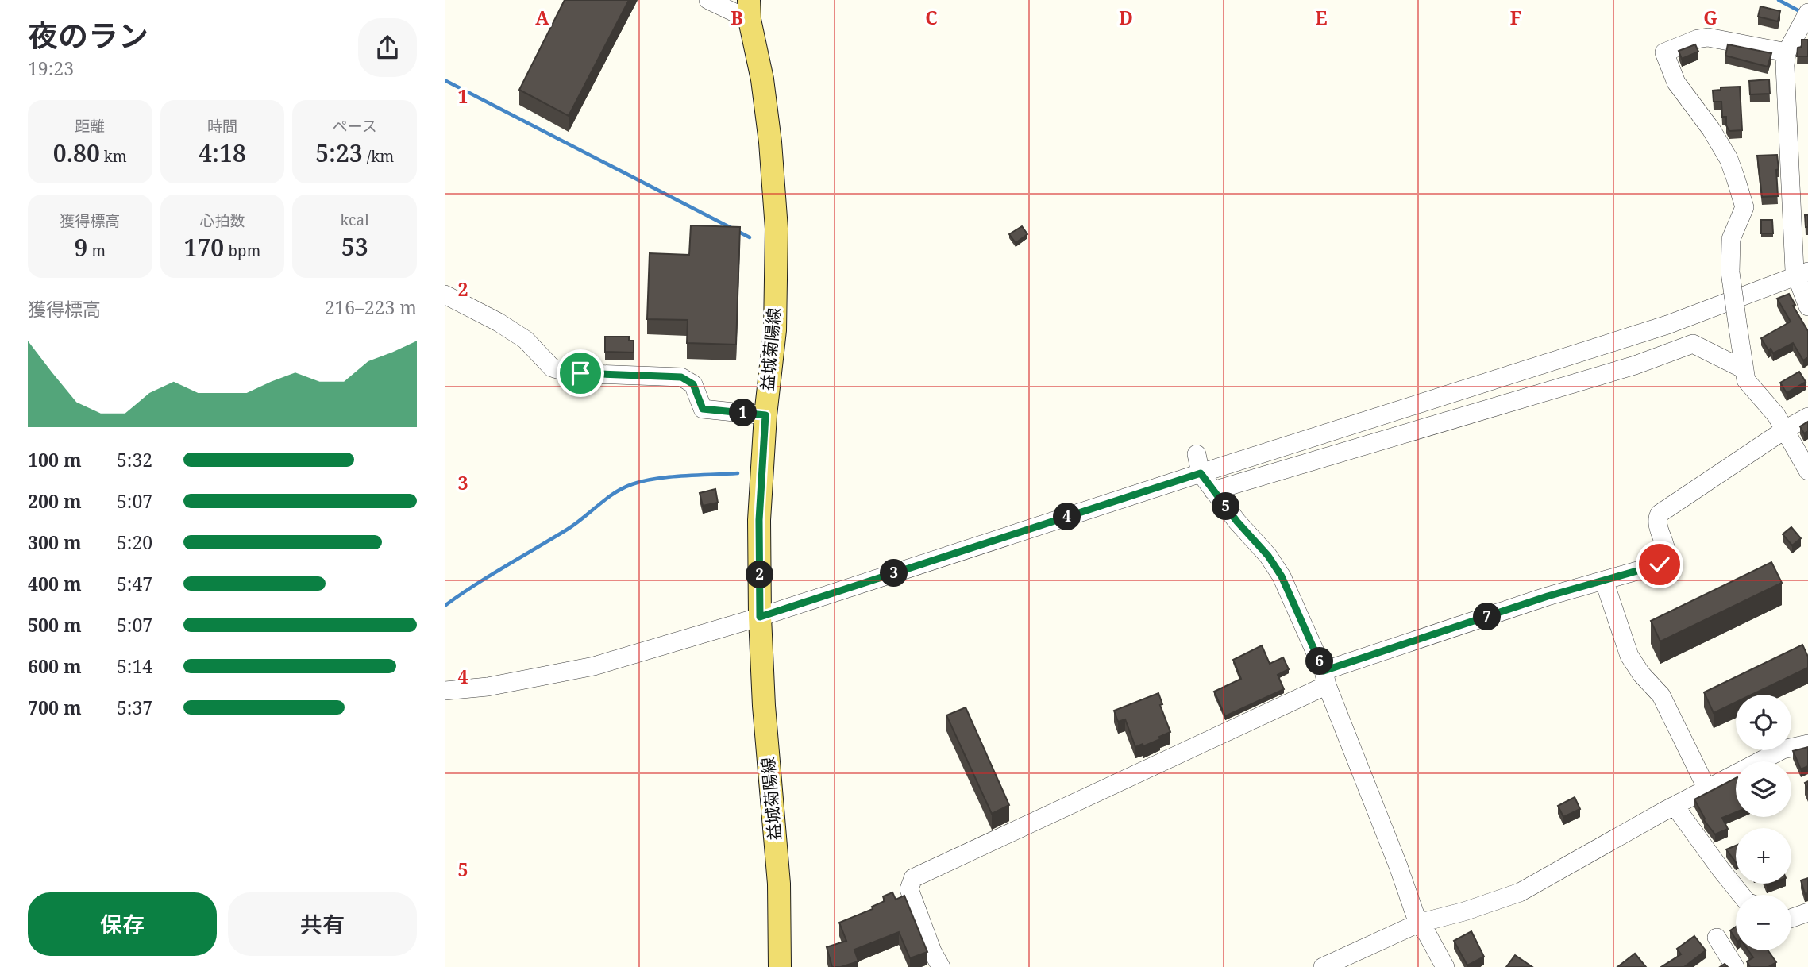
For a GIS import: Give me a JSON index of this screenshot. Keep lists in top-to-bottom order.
{
  "streets": {
    "main road": ["益城菊陽線"]
  },
  "page": {
    "heading": ["夜のラン", "19:23"],
    "stats": [
      ["距離", "0.80 km"],
      ["時間", "4:18"],
      ["ペース", "5:23 /km"],
      ["獲得標高", "9 m"],
      ["心拍数", "170 bpm"],
      ["kcal", "53"]
    ],
    "chart": ["獲得標高", "216–223 m"],
    "pins": [
      "1",
      "5",
      "4",
      "3",
      "2",
      "7",
      "6"
    ],
    "list": [
      {
        "name": "100 m",
        "note": "5:32"
      },
      {
        "name": "200 m",
        "note": "5:07"
      },
      {
        "name": "300 m",
        "note": "5:20"
      },
      {
        "name": "400 m",
        "note": "5:47"
      },
      {
        "name": "500 m",
        "note": "5:07"
      },
      {
        "name": "600 m",
        "note": "5:14"
      },
      {
        "name": "700 m",
        "note": "5:37"
      }
    ],
    "map_buttons": ["+", "−"],
    "buttons": ["保存", "共有"]
  },
  "grid": {
    "columns": [
      "A",
      "B",
      "C",
      "D",
      "E",
      "F",
      "G"
    ],
    "rows": [
      "1",
      "2",
      "3",
      "4",
      "5"
    ]
  }
}
